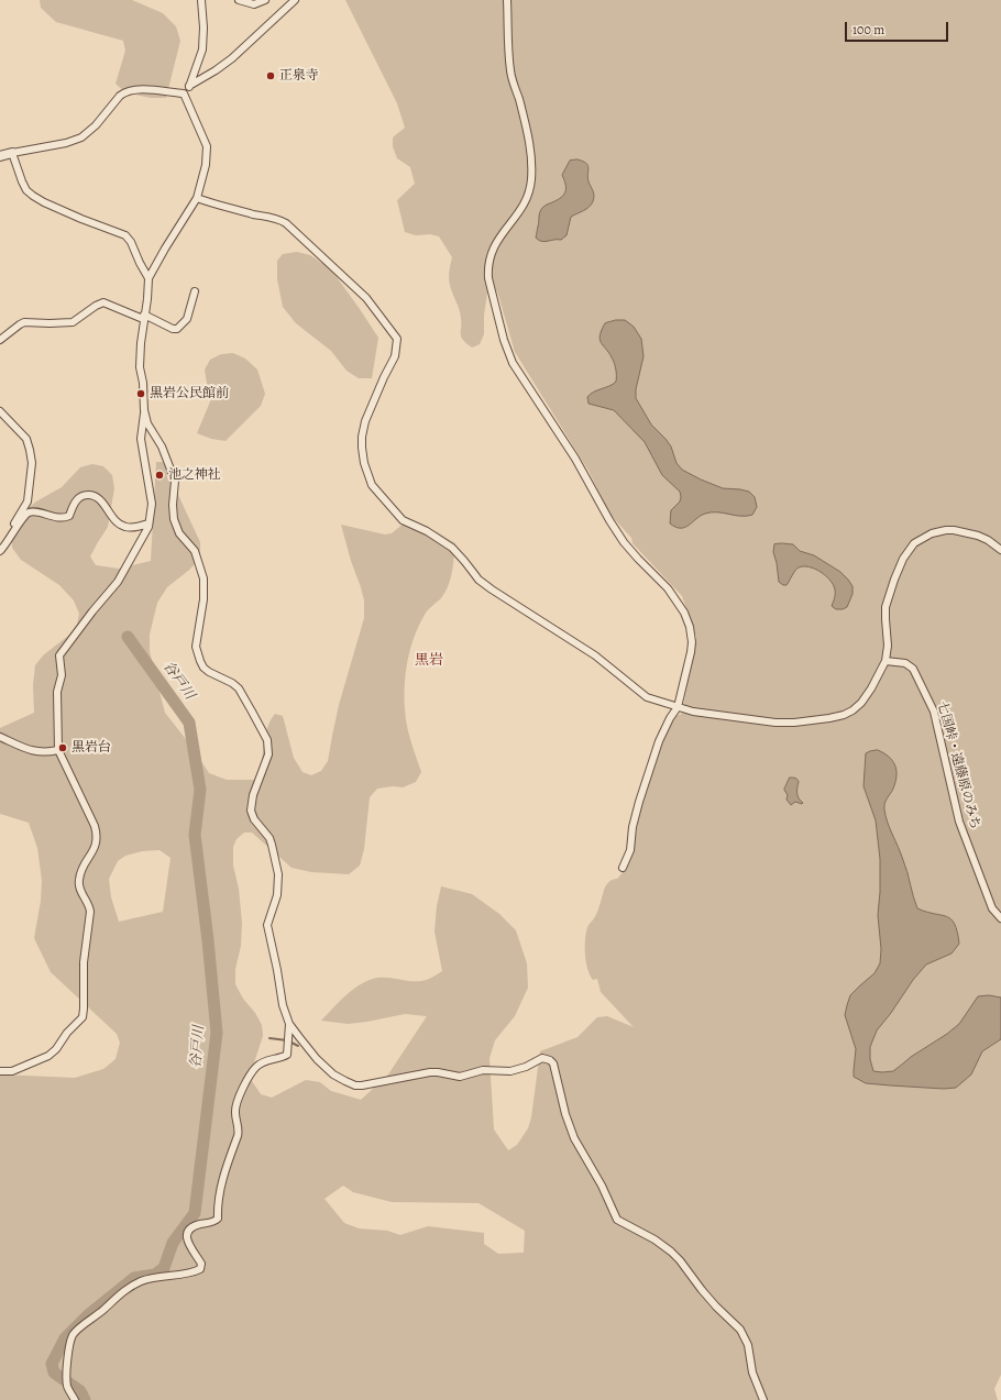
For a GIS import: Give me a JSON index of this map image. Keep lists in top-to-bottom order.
{
  "streets": {
    "street": ["七国峠・遠藤原のみち"]
  },
  "districts": ["黒岩"],
  "water": ["谷戸川"],
  "places": [
    "正泉寺",
    "黒岩公民館前",
    "池之神社",
    "黒岩台"
  ],
  "scale_bar": "100 m"
}
